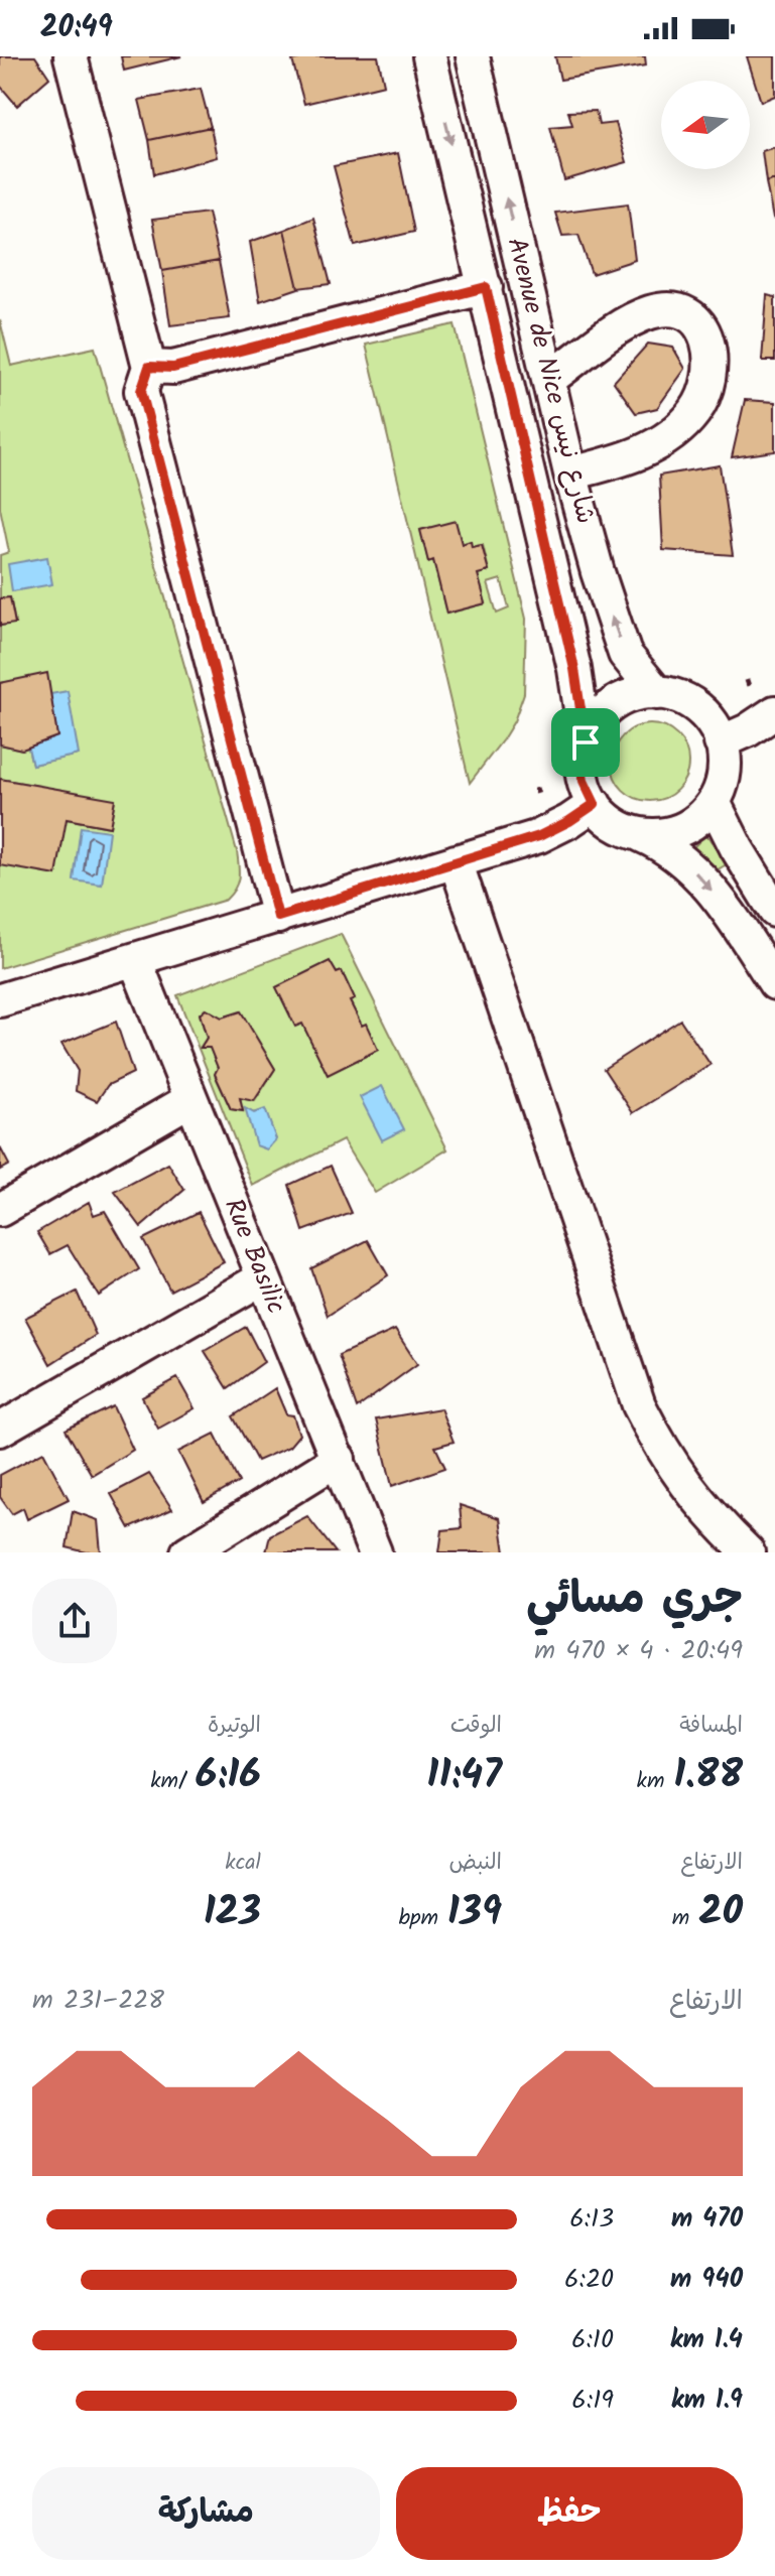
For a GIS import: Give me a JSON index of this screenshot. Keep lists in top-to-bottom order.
{
  "streets": {
    "street": ["Avenue de Nice شارع نيس", "Rue Basilic"]
  },
  "north": "left",
  "page": {
    "status": "20:49",
    "heading": ["جري مسائي", "20:49 · 4 × 470 m"],
    "stats": [
      ["المسافة", "1.88 km"],
      ["الوقت", "11:47"],
      ["الوتيرة", "6:16 /km"],
      ["الارتفاع", "20 m"],
      ["النبض", "139 bpm"],
      ["kcal", "123"]
    ],
    "chart": ["الارتفاع", "228–231 m"],
    "list": [
      {
        "name": "470 m",
        "note": "6:13"
      },
      {
        "name": "940 m",
        "note": "6:20"
      },
      {
        "name": "1.4 km",
        "note": "6:10"
      },
      {
        "name": "1.9 km",
        "note": "6:19"
      }
    ],
    "buttons": ["حفظ", "مشاركة"]
  }
}
